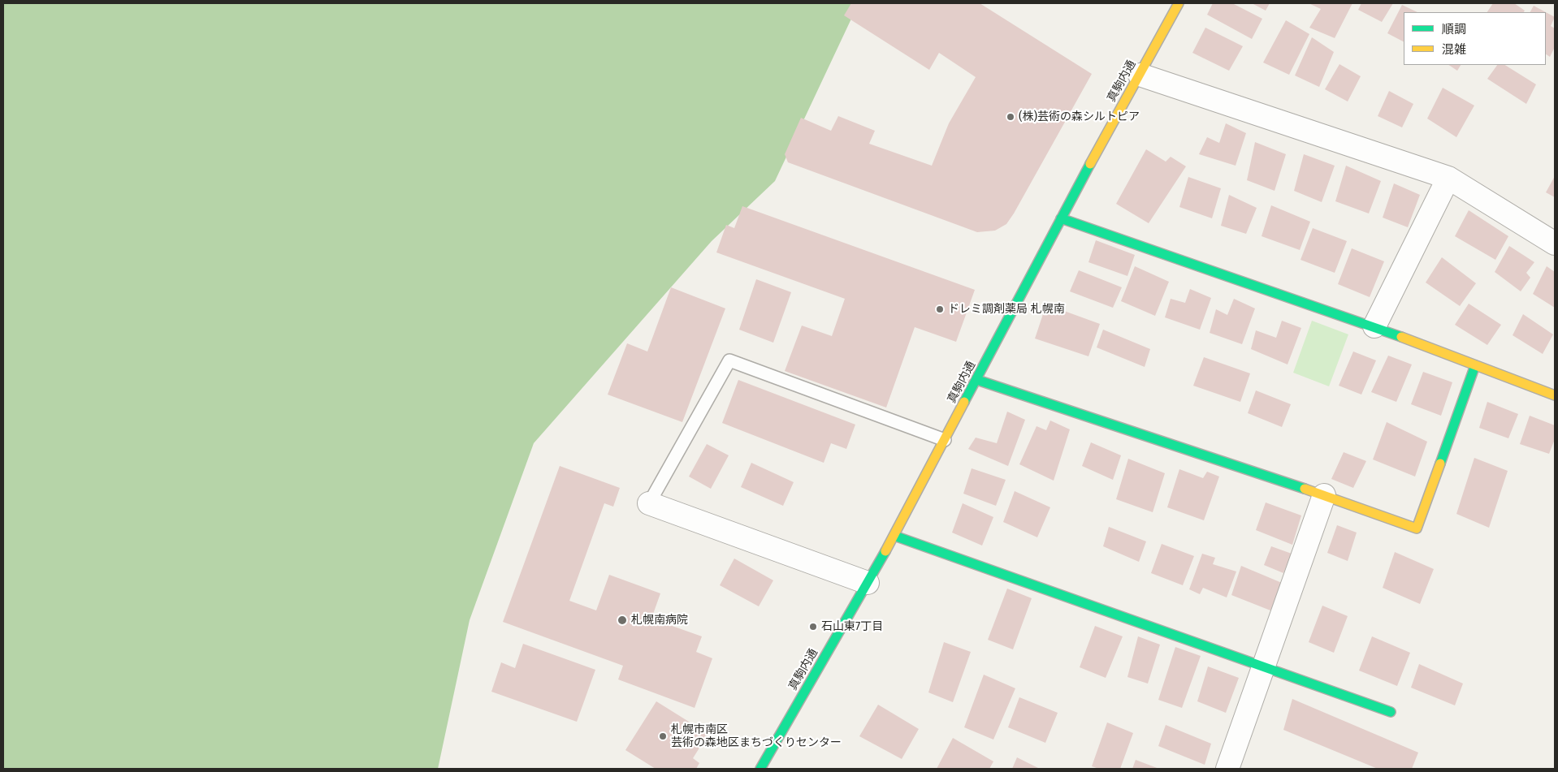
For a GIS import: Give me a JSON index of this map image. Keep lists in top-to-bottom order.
{
  "streets": {
    "main road": ["真駒内通"]
  },
  "places": [
    "(株)芸術の森シルトピア",
    "ドレミ調剤薬局 札幌南",
    "札幌南病院",
    "石山東7丁目",
    "札幌市南区 芸術の森地区まちづくりセンター"
  ],
  "legend": ["順調", "混雑"]
}
